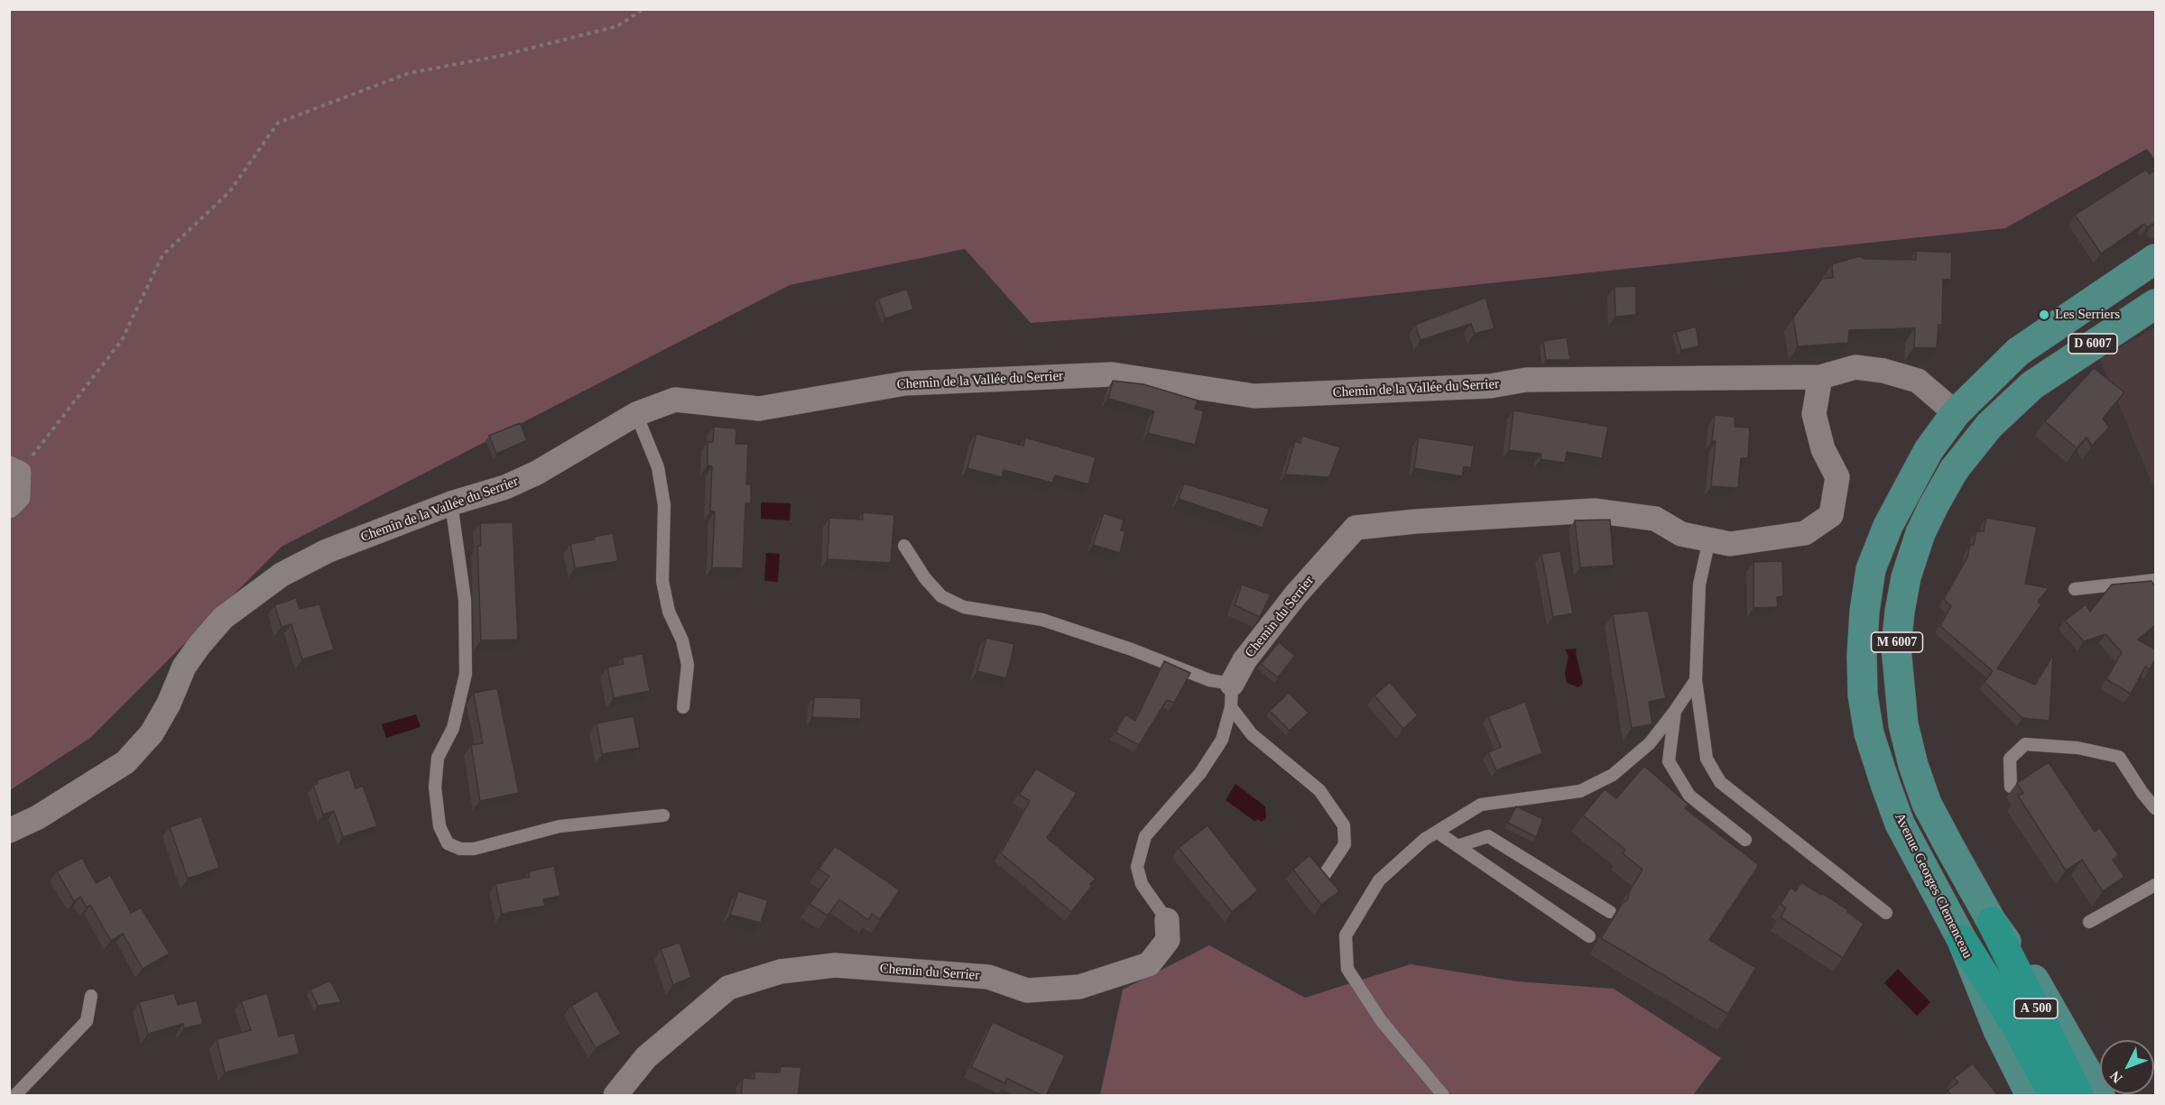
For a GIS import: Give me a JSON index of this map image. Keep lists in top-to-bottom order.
{
  "streets": {
    "highway": ["A 500"],
    "main road": ["D 6007", "M 6007", "Avenue Georges Clemenceau"],
    "street": ["Chemin de la Vallée du Serrier", "Chemin du Serrier"]
  },
  "crossings": [
    ["D 6007", "Chemin de la Vallée du Serrier"],
    ["D 6007", "M 6007"],
    ["D 6007", "Avenue Georges Clemenceau"],
    ["Chemin de la Vallée du Serrier", "Avenue Georges Clemenceau"],
    ["M 6007", "A 500"],
    ["Avenue Georges Clemenceau", "A 500"]
  ],
  "places": ["Les Serriers"],
  "north": "bottom left"
}
